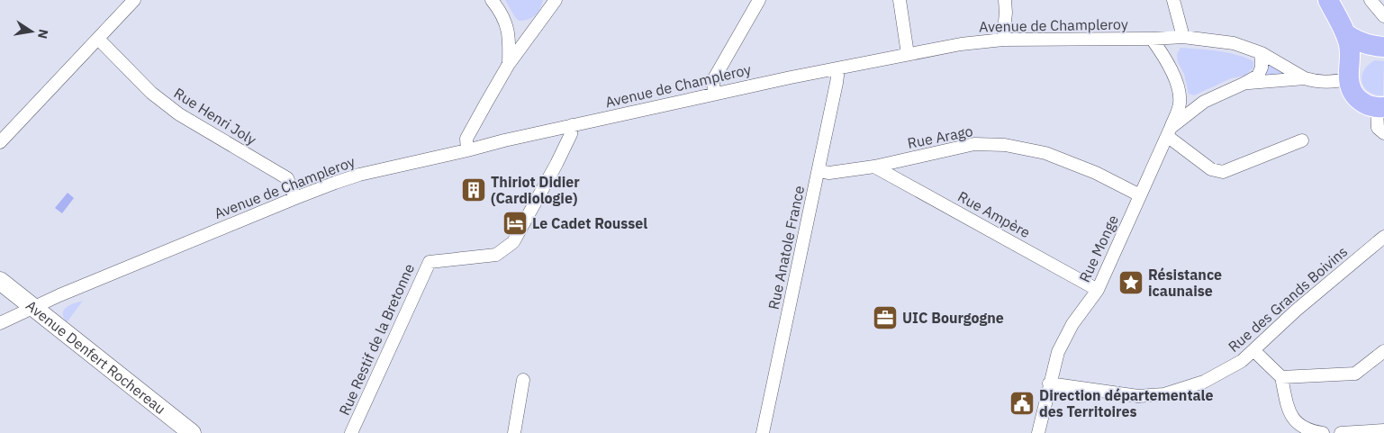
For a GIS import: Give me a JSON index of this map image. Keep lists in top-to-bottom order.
{
  "streets": {
    "street": [
      "Avenue de Champleroy",
      "Rue Henri Joly",
      "Rue Arago",
      "Rue Ampère",
      "Rue Anatole France",
      "Rue Monge",
      "Rue des Grands Boivins",
      "Rue Restif de la Bretonne",
      "Avenue Denfert Rochereau"
    ]
  },
  "crossings": [
    ["Avenue de Champleroy", "Rue Henri Joly"],
    ["Avenue de Champleroy", "Rue Anatole France"],
    ["Avenue de Champleroy", "Rue Monge"],
    ["Avenue de Champleroy", "Rue Restif de la Bretonne"],
    ["Avenue de Champleroy", "Avenue Denfert Rochereau"],
    ["Rue Arago", "Rue Ampère"],
    ["Rue Arago", "Rue Anatole France"],
    ["Rue Arago", "Rue Monge"],
    ["Rue Ampère", "Rue Monge"],
    ["Rue Monge", "Rue des Grands Boivins"]
  ],
  "places": {
    "building": ["Thiriot Didier (Cardiologie)"],
    "hotel": ["Le Cadet Roussel"],
    "place": ["Résistance icaunaise"],
    "office": ["UIC Bourgogne"],
    "public building": ["Direction départementale des Territoires"]
  },
  "north": "right"
}
